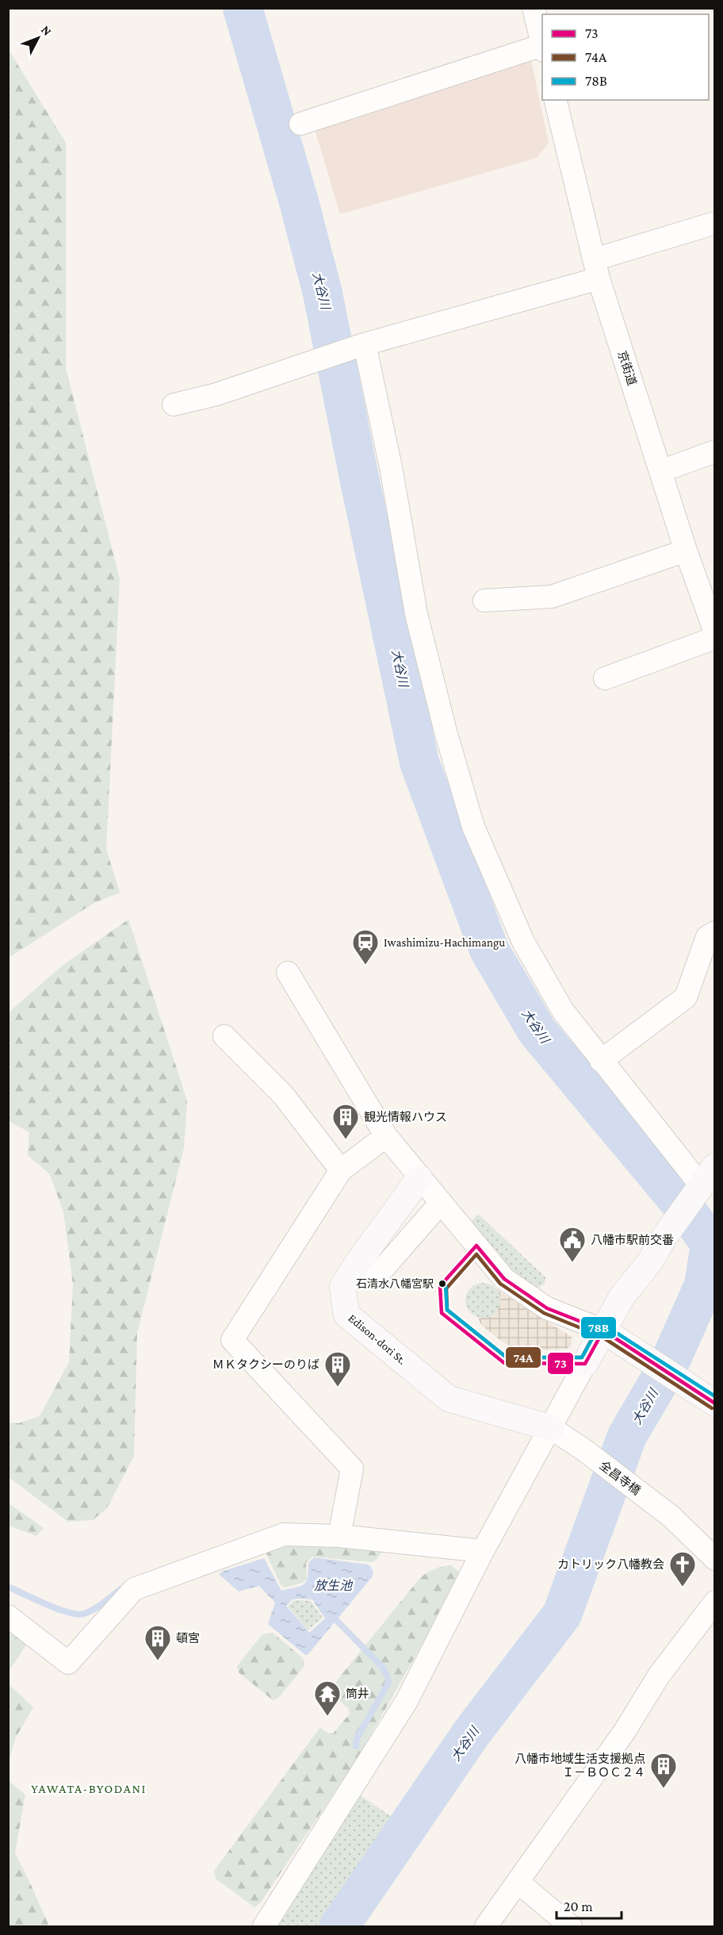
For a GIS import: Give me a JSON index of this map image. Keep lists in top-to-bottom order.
{
  "streets": {
    "street": ["京街道", "Edison-dori St.", "全昌寺橋"]
  },
  "crossings": [
    ["Edison-dori St.", "全昌寺橋"]
  ],
  "districts": ["YAWATA-BYODANI"],
  "water": ["大谷川", "放生池"],
  "places": {
    "station": ["Iwashimizu-Hachimangu"],
    "building": [
      "観光情報ハウス",
      "ＭＫタクシーのりば",
      "頓宮",
      "八幡市地域生活支援拠点 Ｉ－ＢＯＣ２４"
    ],
    "public building": ["八幡市駅前交番"],
    "other": ["石清水八幡宮駅"],
    "church": ["カトリック八幡教会"],
    "temple": ["筒井"]
  },
  "lines": ["transit line 73", "transit line 74A", "transit line 78B"],
  "legend": ["73", "74A", "78B"],
  "scale_bar": "20 m",
  "north": "top right"
}
